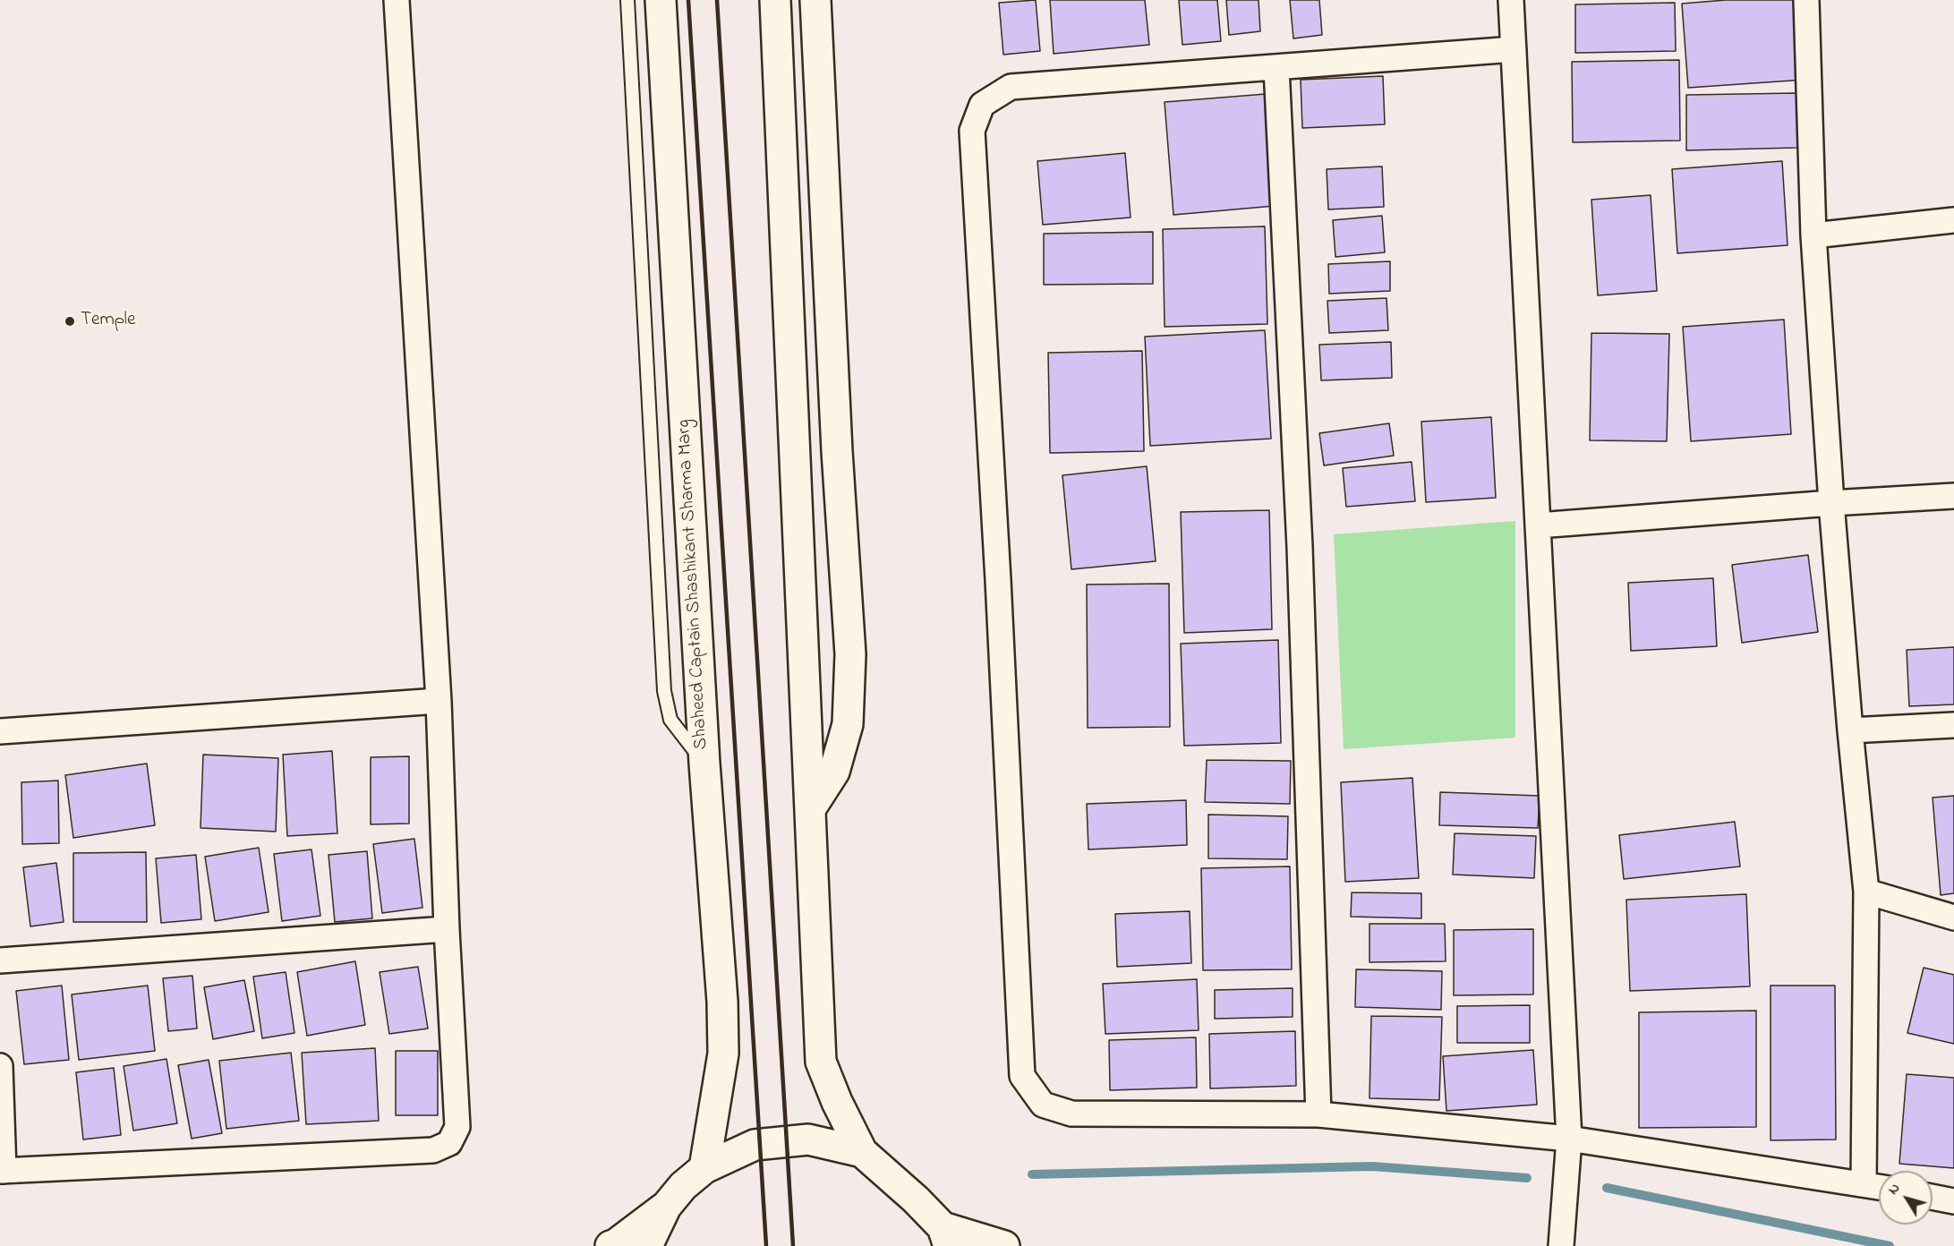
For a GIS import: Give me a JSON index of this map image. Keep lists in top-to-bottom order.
{
  "streets": {
    "main road": ["Shaheed Captain Shashikant Sharma Marg"]
  },
  "places": ["Temple"],
  "north": "top left"
}
